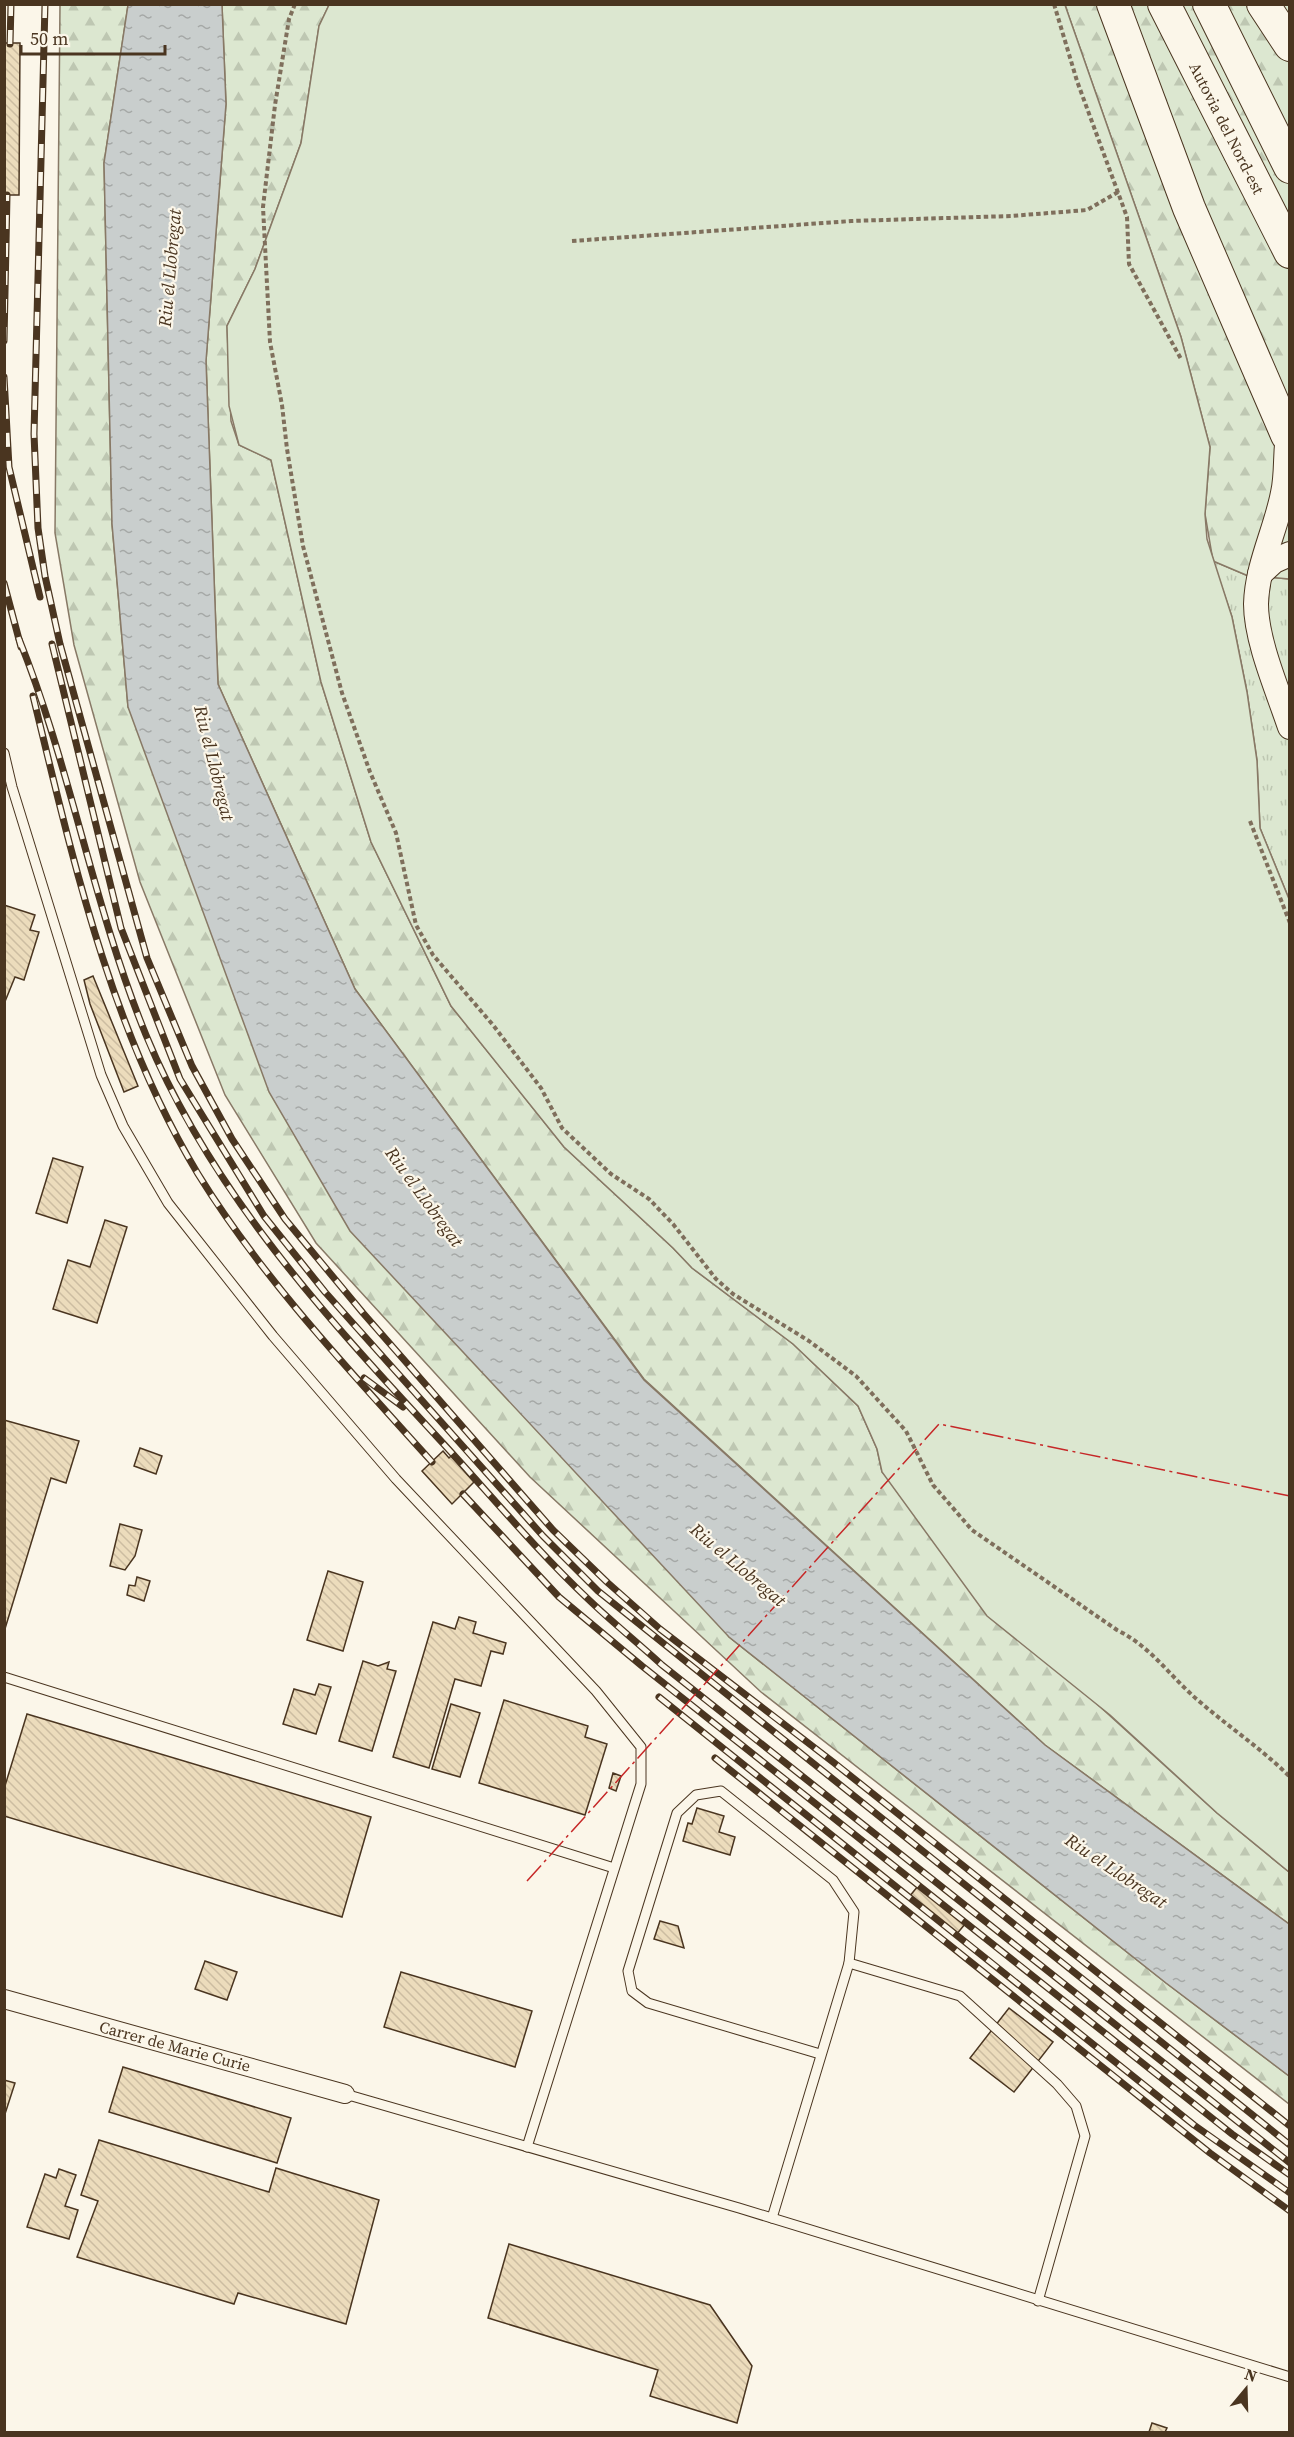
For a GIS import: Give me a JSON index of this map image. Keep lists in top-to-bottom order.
{
  "streets": {
    "highway": ["Autovia del Nord-est"],
    "street": ["Carrer de Marie Curie"]
  },
  "water": ["Riu el Llobregat"],
  "scale_bar": "50 m",
  "north": "top"
}
